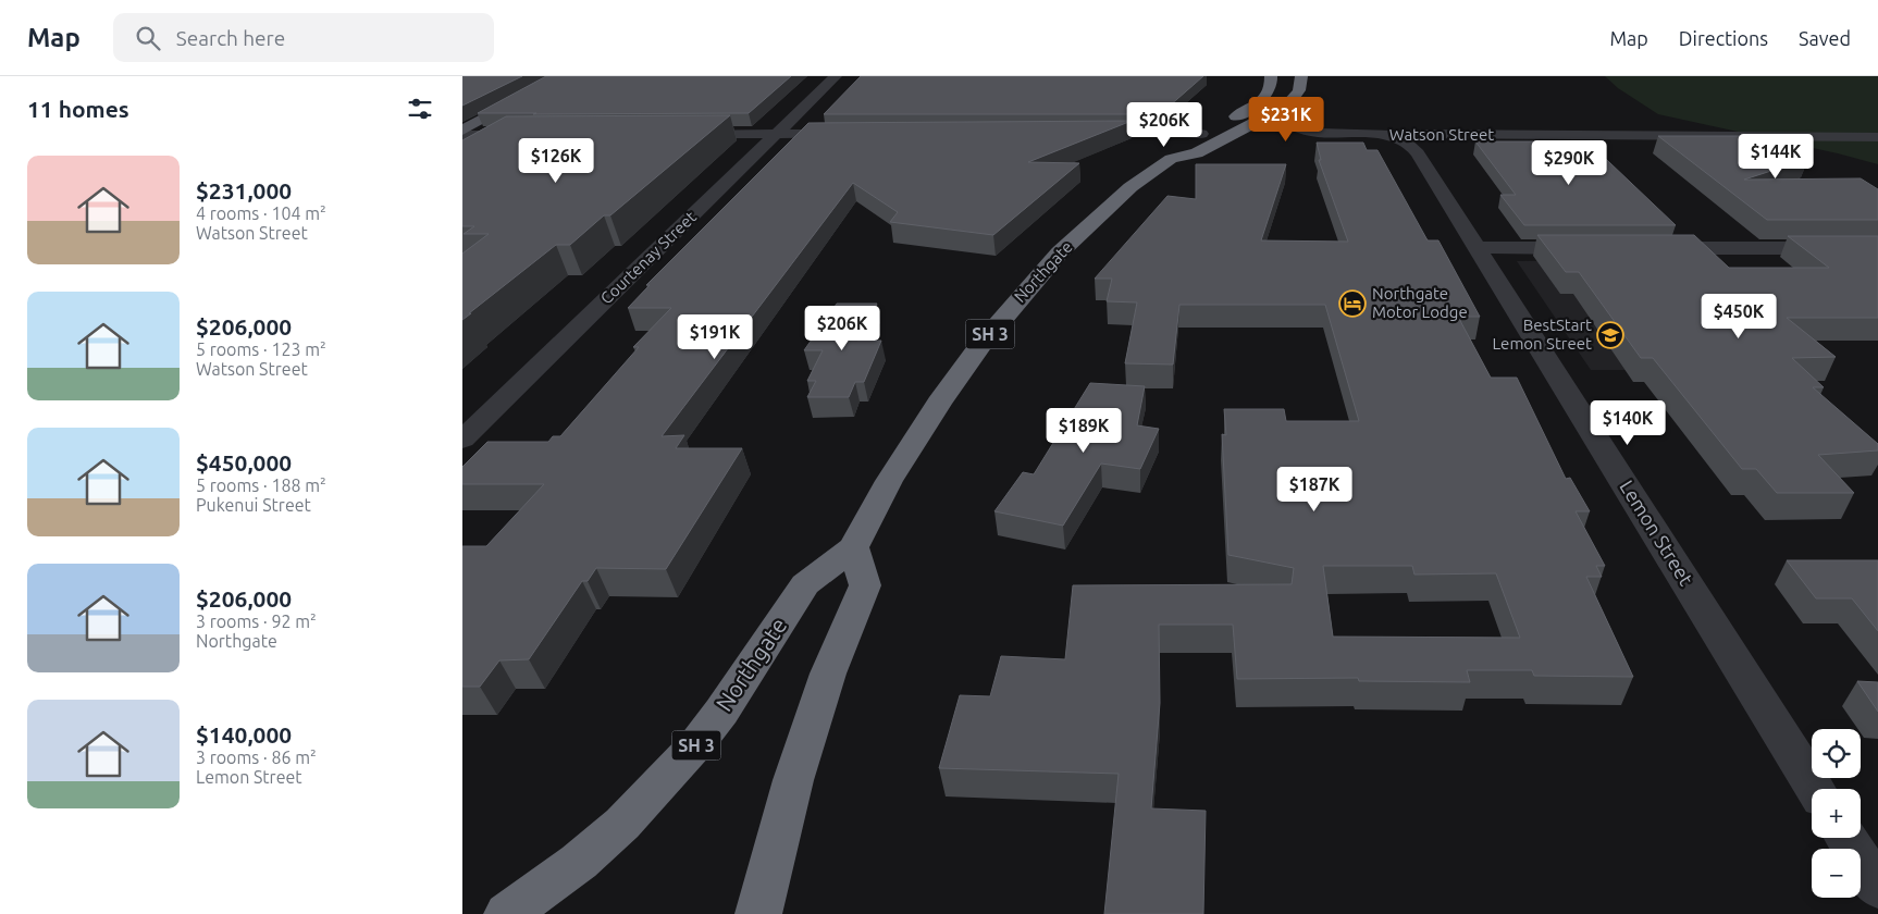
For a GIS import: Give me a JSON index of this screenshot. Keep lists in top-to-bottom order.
{
  "streets": {
    "highway": ["Northgate", "SH 3"],
    "street": ["Watson Street", "Courtenay Street", "Lemon Street"]
  },
  "crossings": [
    ["Watson Street", "Northgate"],
    ["Watson Street", "Lemon Street"]
  ],
  "places": {
    "hotel": ["Northgate Motor Lodge"],
    "school or university": ["BestStart Lemon Street"]
  },
  "page": {
    "header": "Map",
    "search": "Search here",
    "nav": ["Map", "Directions", "Saved"],
    "heading": "11 homes",
    "price": [
      "$231K",
      "$206K",
      "$144K",
      "$126K",
      "$290K",
      "$450K",
      "$206K",
      "$191K",
      "$140K",
      "$189K",
      "$187K"
    ],
    "list": [
      {
        "name": "$231,000",
        "note": "4 rooms · 104 m² · Watson Street"
      },
      {
        "name": "$206,000",
        "note": "5 rooms · 123 m² · Watson Street"
      },
      {
        "name": "$450,000",
        "note": "5 rooms · 188 m² · Pukenui Street"
      },
      {
        "name": "$206,000",
        "note": "3 rooms · 92 m² · Northgate"
      },
      {
        "name": "$140,000",
        "note": "3 rooms · 86 m² · Lemon Street"
      }
    ],
    "map_buttons": ["+", "−"]
  }
}
